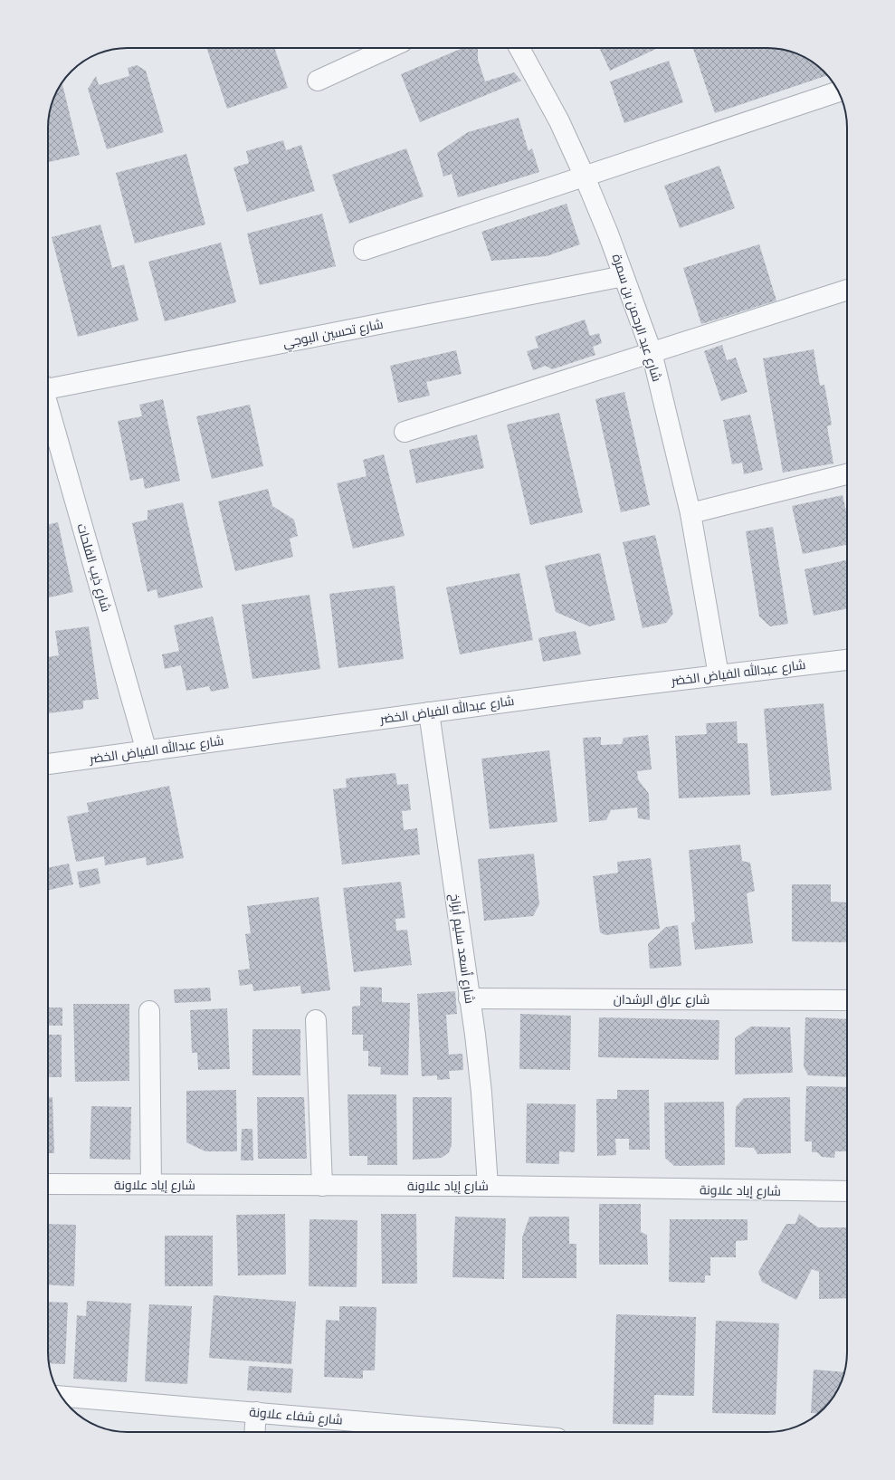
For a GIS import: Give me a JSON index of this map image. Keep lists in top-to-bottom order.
{
  "streets": {
    "street": [
      "شارع عبد الرحمن بن سمرة",
      "شارع تحسين البوجي",
      "شارع ذيب الفلحات",
      "شارع عبدالله الفياض الخضر",
      "شارع أسعد سليم أبزاخ",
      "شارع عراق الرشدان",
      "شارع إياد علاونة",
      "شارع شفاء علاونة"
    ]
  },
  "crossings": [
    ["شارع عبد الرحمن بن سمرة", "شارع تحسين البوجي"],
    ["شارع عبد الرحمن بن سمرة", "شارع عبدالله الفياض الخضر"],
    ["شارع ذيب الفلحات", "شارع عبدالله الفياض الخضر"],
    ["شارع عبدالله الفياض الخضر", "شارع أسعد سليم أبزاخ"],
    ["شارع أسعد سليم أبزاخ", "شارع عراق الرشدان"],
    ["شارع أسعد سليم أبزاخ", "شارع إياد علاونة"]
  ]
}
